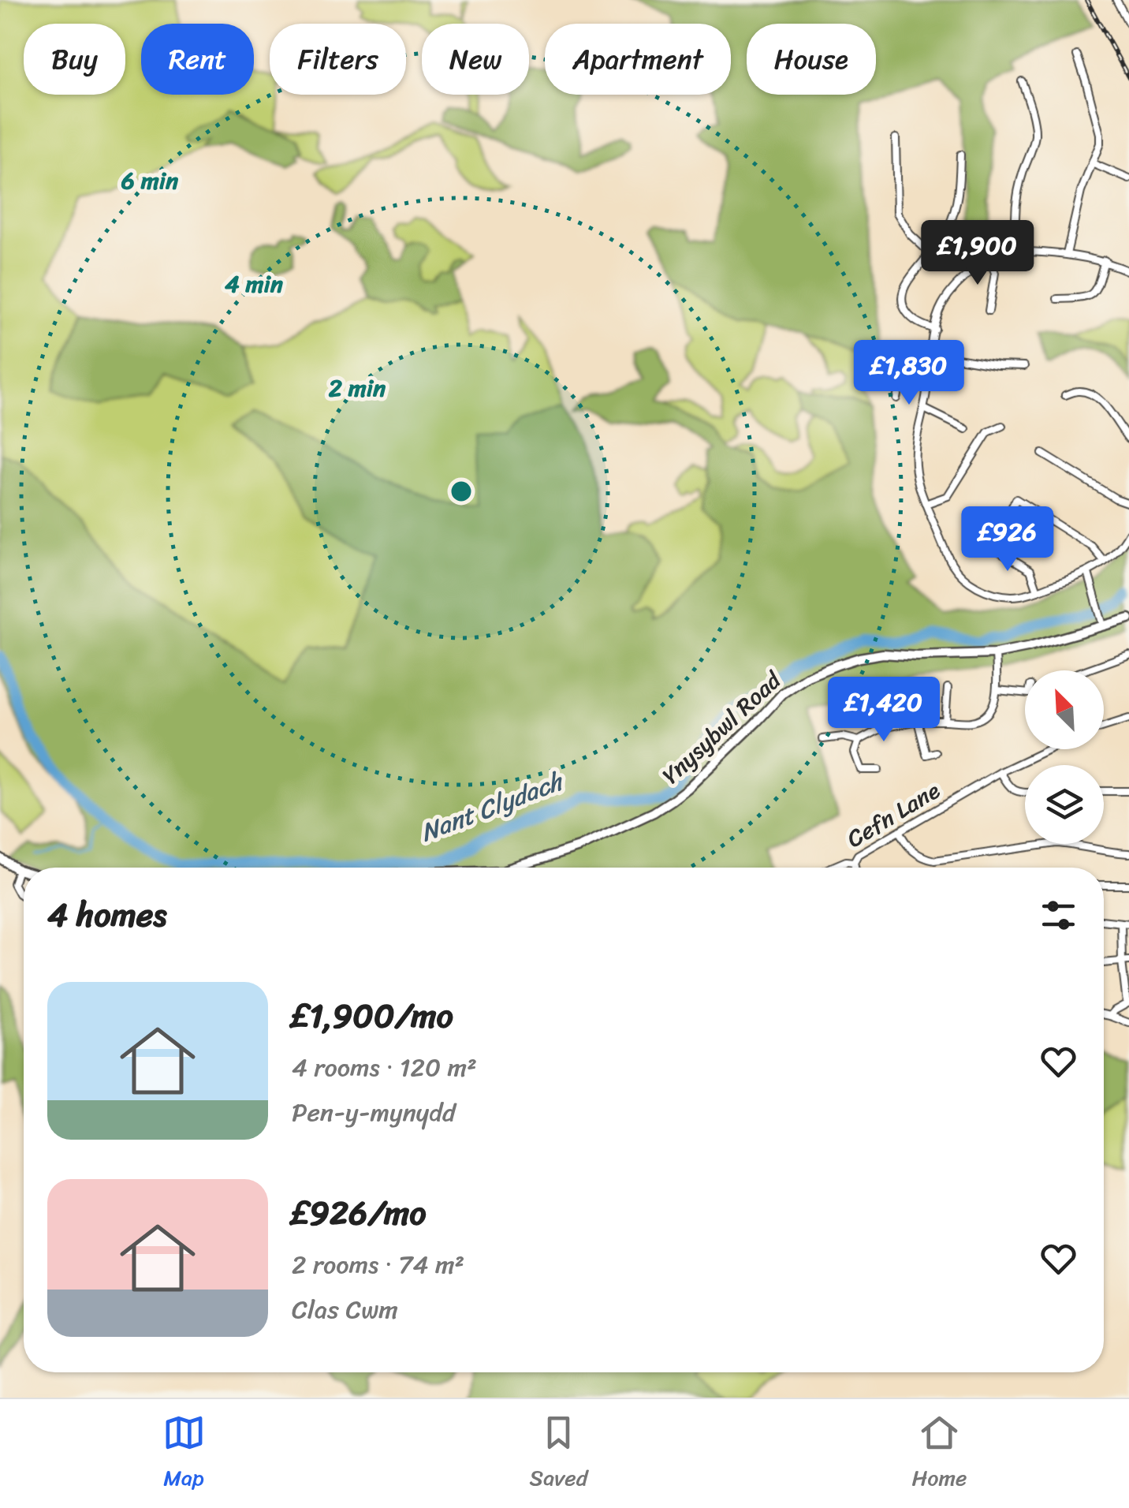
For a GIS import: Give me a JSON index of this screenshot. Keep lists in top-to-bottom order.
{
  "streets": {
    "main road": ["Ynysybwl Road"],
    "street": ["Cefn Lane"]
  },
  "water": ["Nant Clydach"],
  "north": "top left",
  "page": {
    "chip": [
      "Buy",
      "Rent",
      "Filters",
      "New",
      "Apartment",
      "House"
    ],
    "price": [
      "£1,900",
      "£1,830",
      "£926",
      "£1,420"
    ],
    "heading": "4 homes",
    "list": [
      {
        "name": "£1,900/mo",
        "note": "4 rooms · 120 m² · Pen-y-mynydd"
      },
      {
        "name": "£926/mo",
        "note": "2 rooms · 74 m² · Clas Cwm"
      }
    ],
    "tabs": ["Map", "Saved", "Home"]
  },
  "rings": ["6 min", "4 min", "2 min"]
}
